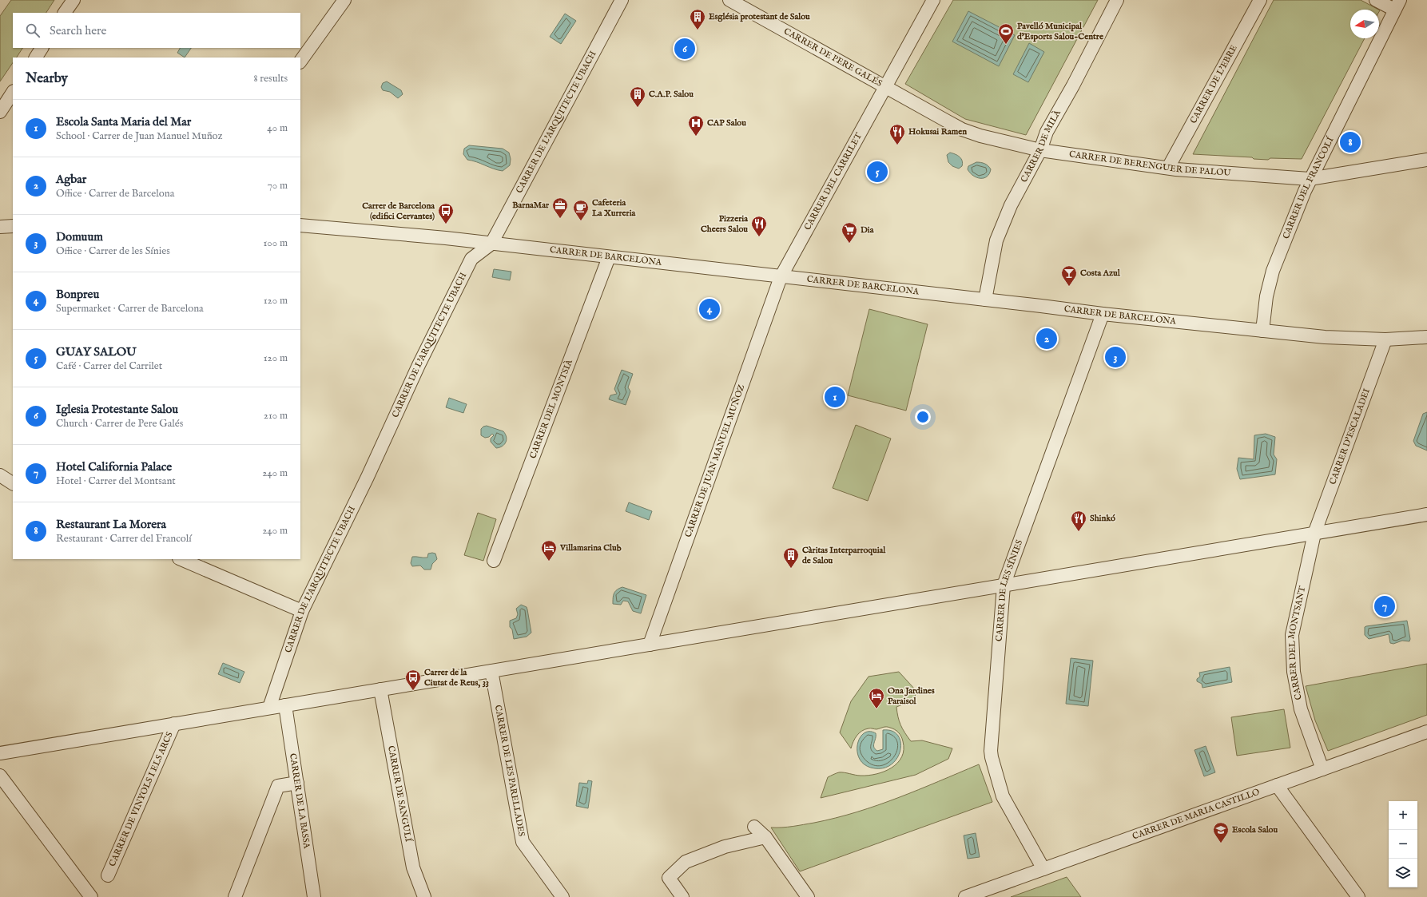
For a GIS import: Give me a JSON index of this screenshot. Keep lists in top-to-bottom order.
{
  "streets": {
    "street": [
      "CARRER DE PERE GALÉS",
      "CARRER DE L'EBRE",
      "CARRER DE L'ARQUITECTE UBACH",
      "CARRER DE MILÀ",
      "CARRER DE BERENGUER DE PALOU",
      "CARRER DEL CARRILET",
      "CARRER DEL FRANCOLÍ",
      "CARRER DE BARCELONA",
      "CARRER DEL MONTSIÀ",
      "CARRER D'ESCALADEI",
      "CARRER DE JUAN MANUEL MUÑOZ",
      "CARRER DE LES SÍNIES",
      "CARRER DEL MONTSANT",
      "CARRER DE LES PARELLADES",
      "CARRER DE SANGULÍ",
      "CARRER DE VINYOLS I ELS ARCS",
      "CARRER DE LA BASSA",
      "CARRER DE MARIA CASTILLO"
    ]
  },
  "crossings": [
    ["CARRER DE PERE GALÉS", "CARRER DE BERENGUER DE PALOU"],
    ["CARRER DE PERE GALÉS", "CARRER DEL CARRILET"],
    ["CARRER DE L'EBRE", "CARRER DE BERENGUER DE PALOU"],
    ["CARRER DE L'ARQUITECTE UBACH", "CARRER DE BARCELONA"],
    ["CARRER DE MILÀ", "CARRER DE BERENGUER DE PALOU"],
    ["CARRER DE MILÀ", "CARRER DE BARCELONA"],
    ["CARRER DE BERENGUER DE PALOU", "CARRER DEL CARRILET"],
    ["CARRER DE BERENGUER DE PALOU", "CARRER DEL FRANCOLÍ"],
    ["CARRER DEL CARRILET", "CARRER DE BARCELONA"],
    ["CARRER DEL CARRILET", "CARRER DE JUAN MANUEL MUÑOZ"],
    ["CARRER DEL FRANCOLÍ", "CARRER DE BARCELONA"],
    ["CARRER DE BARCELONA", "CARRER DEL MONTSIÀ"],
    ["CARRER DE BARCELONA", "CARRER D'ESCALADEI"],
    ["CARRER DE BARCELONA", "CARRER DE JUAN MANUEL MUÑOZ"],
    ["CARRER DE BARCELONA", "CARRER DE LES SÍNIES"],
    ["CARRER D'ESCALADEI", "CARRER DEL MONTSANT"],
    ["CARRER DE LES SÍNIES", "CARRER DE MARIA CASTILLO"],
    ["CARRER DEL MONTSANT", "CARRER DE MARIA CASTILLO"]
  ],
  "places": {
    "building": ["Església protestant de Salou", "C.A.P. Salou", "Càritas Interparroquial de Salou"],
    "sports": ["Pavelló Municipal d'Esports Salou-Centre"],
    "hospital": ["CAP Salou"],
    "restaurant": ["Hokusai Ramen", "Pizzeria Cheers Salou", "Shinkó"],
    "office": ["BarnaMar"],
    "cafe": ["Cafeteria La Xurreria"],
    "bus stop": ["Carrer de Barcelona (edifici Cervantes)", "Carrer de la Ciutat de Reus, 33"],
    "supermarket": ["Dia"],
    "bar": ["Costa Azul"],
    "hotel": ["Villamarina Club", "Ona Jardines Paraisol"],
    "school or university": ["Escola Salou"]
  },
  "north": "left",
  "page": {
    "search": "Search here",
    "pins": [
      "6",
      "8",
      "5",
      "4",
      "2",
      "3",
      "1",
      "7"
    ],
    "heading": ["Nearby", "8 results"],
    "list": [
      {
        "mark": "1",
        "name": "Escola Santa Maria del Mar",
        "note": "School · Carrer de Juan Manuel Muñoz",
        "value": "40 m"
      },
      {
        "mark": "2",
        "name": "Agbar",
        "note": "Office · Carrer de Barcelona",
        "value": "70 m"
      },
      {
        "mark": "3",
        "name": "Domuum",
        "note": "Office · Carrer de les Sínies",
        "value": "100 m"
      },
      {
        "mark": "4",
        "name": "Bonpreu",
        "note": "Supermarket · Carrer de Barcelona",
        "value": "120 m"
      },
      {
        "mark": "5",
        "name": "GUAY SALOU",
        "note": "Café · Carrer del Carrilet",
        "value": "120 m"
      },
      {
        "mark": "6",
        "name": "Iglesia Protestante Salou",
        "note": "Church · Carrer de Pere Galés",
        "value": "210 m"
      },
      {
        "mark": "7",
        "name": "Hotel California Palace",
        "note": "Hotel · Carrer del Montsant",
        "value": "240 m"
      },
      {
        "mark": "8",
        "name": "Restaurant La Morera",
        "note": "Restaurant · Carrer del Francolí",
        "value": "240 m"
      }
    ],
    "map_buttons": ["+", "−"]
  }
}
